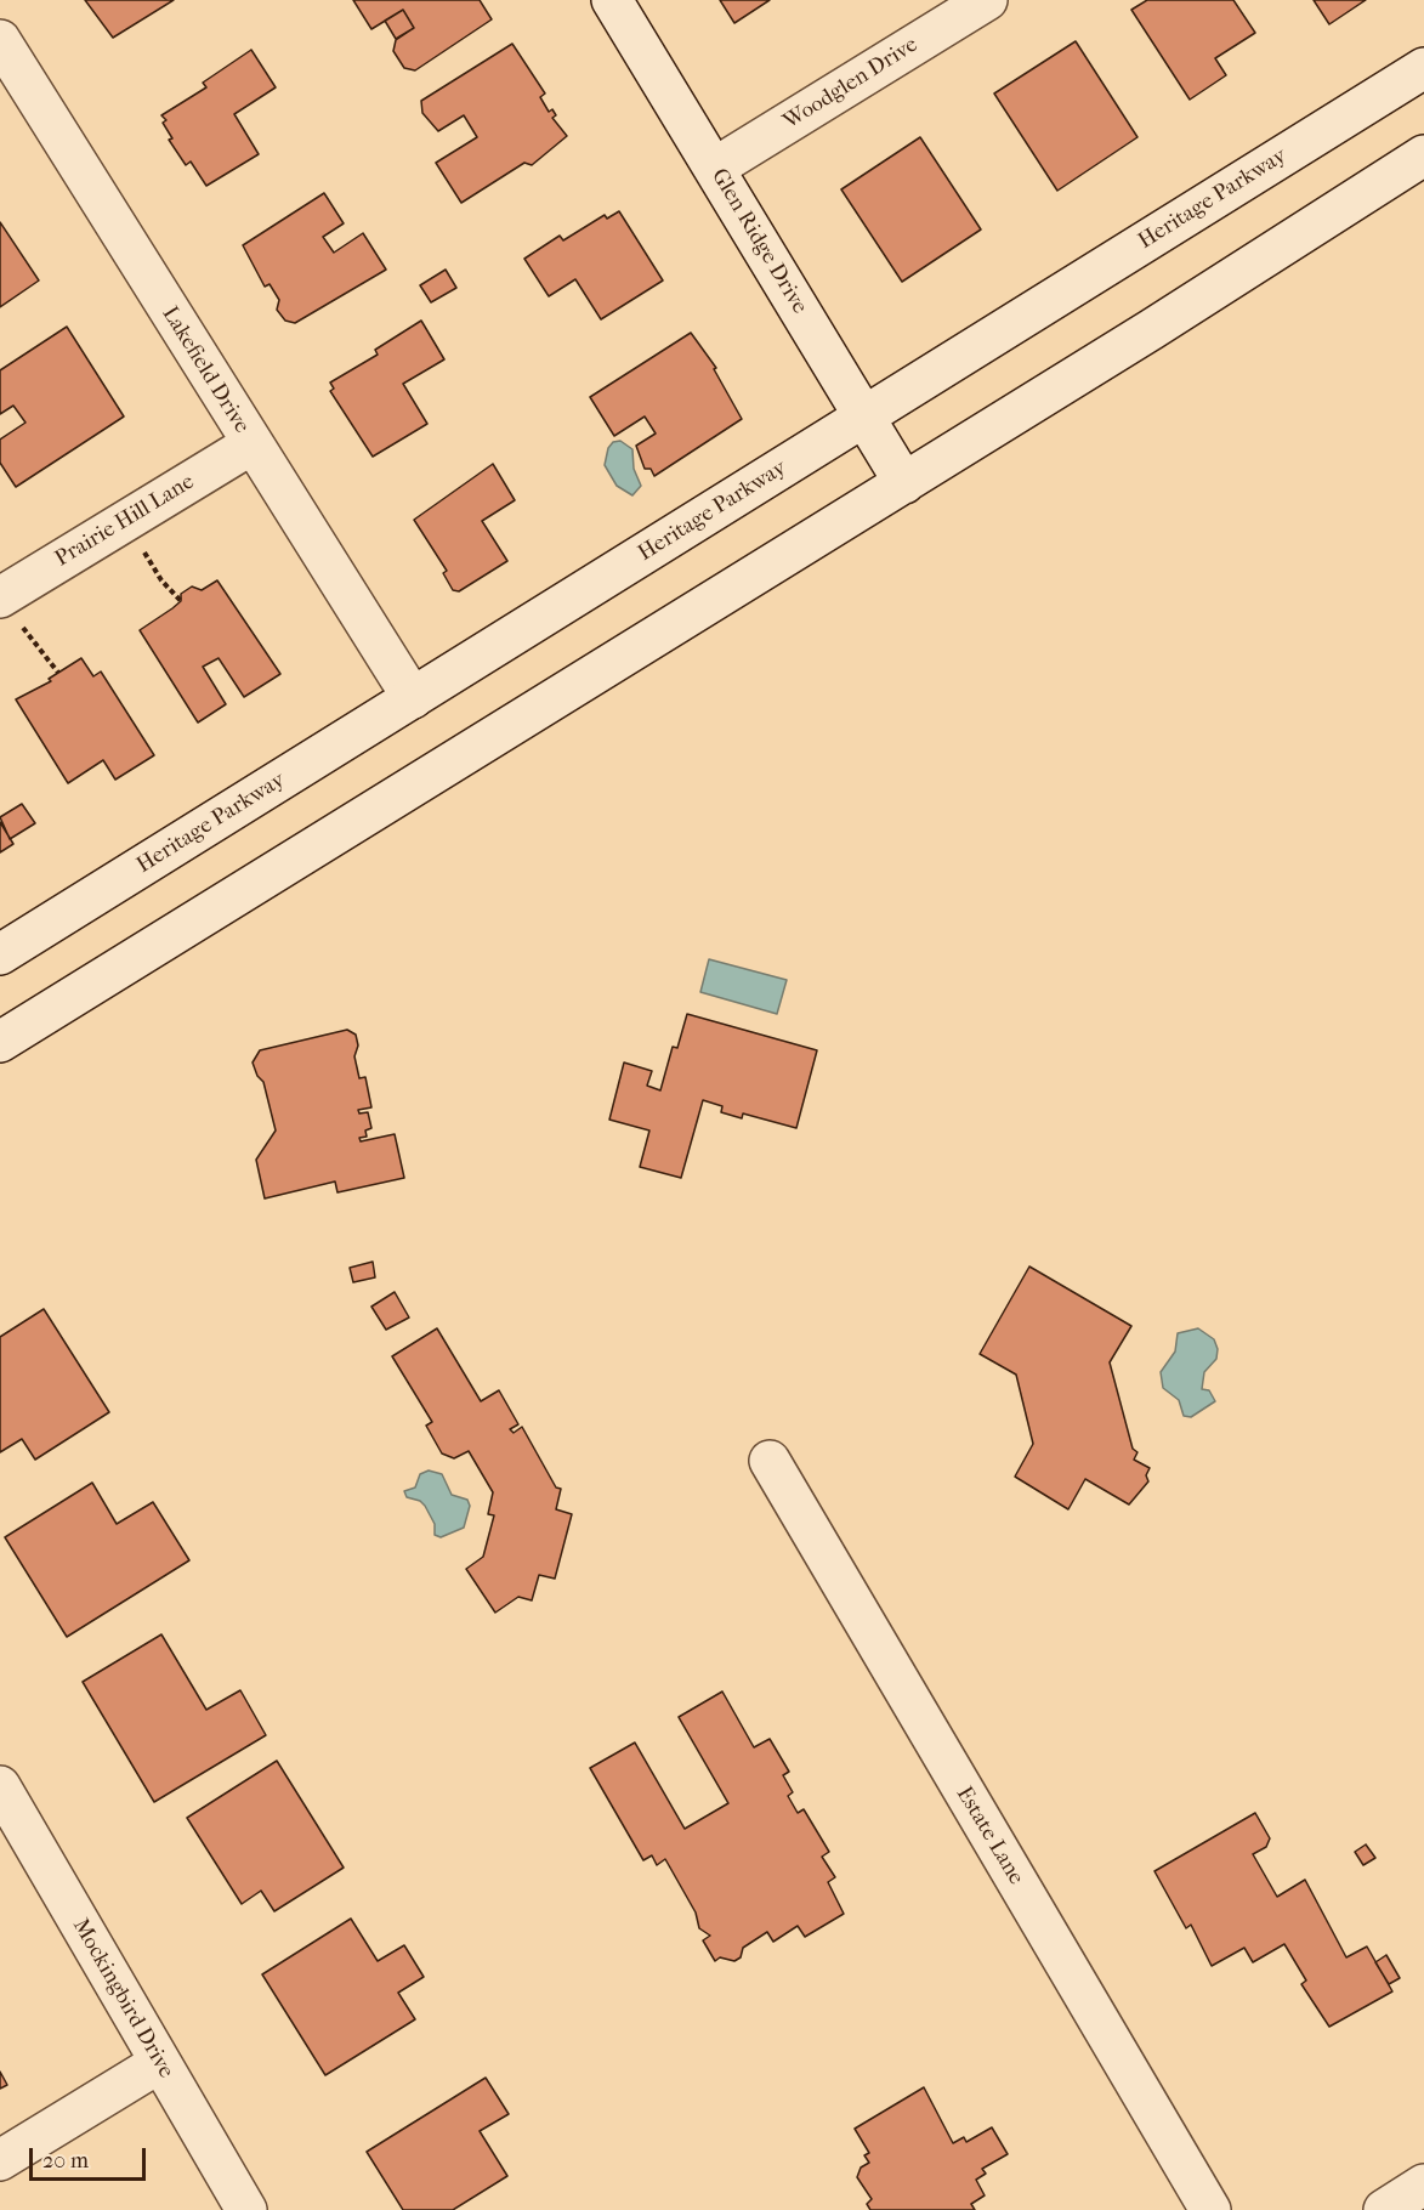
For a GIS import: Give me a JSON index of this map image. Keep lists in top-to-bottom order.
{
  "streets": {
    "street": [
      "Woodglen Drive",
      "Heritage Parkway",
      "Glen Ridge Drive",
      "Lakefield Drive",
      "Prairie Hill Lane",
      "Estate Lane",
      "Mockingbird Drive"
    ]
  },
  "crossings": [
    ["Woodglen Drive", "Glen Ridge Drive"],
    ["Heritage Parkway", "Glen Ridge Drive"],
    ["Heritage Parkway", "Lakefield Drive"],
    ["Lakefield Drive", "Prairie Hill Lane"]
  ],
  "scale_bar": "20 m"
}
